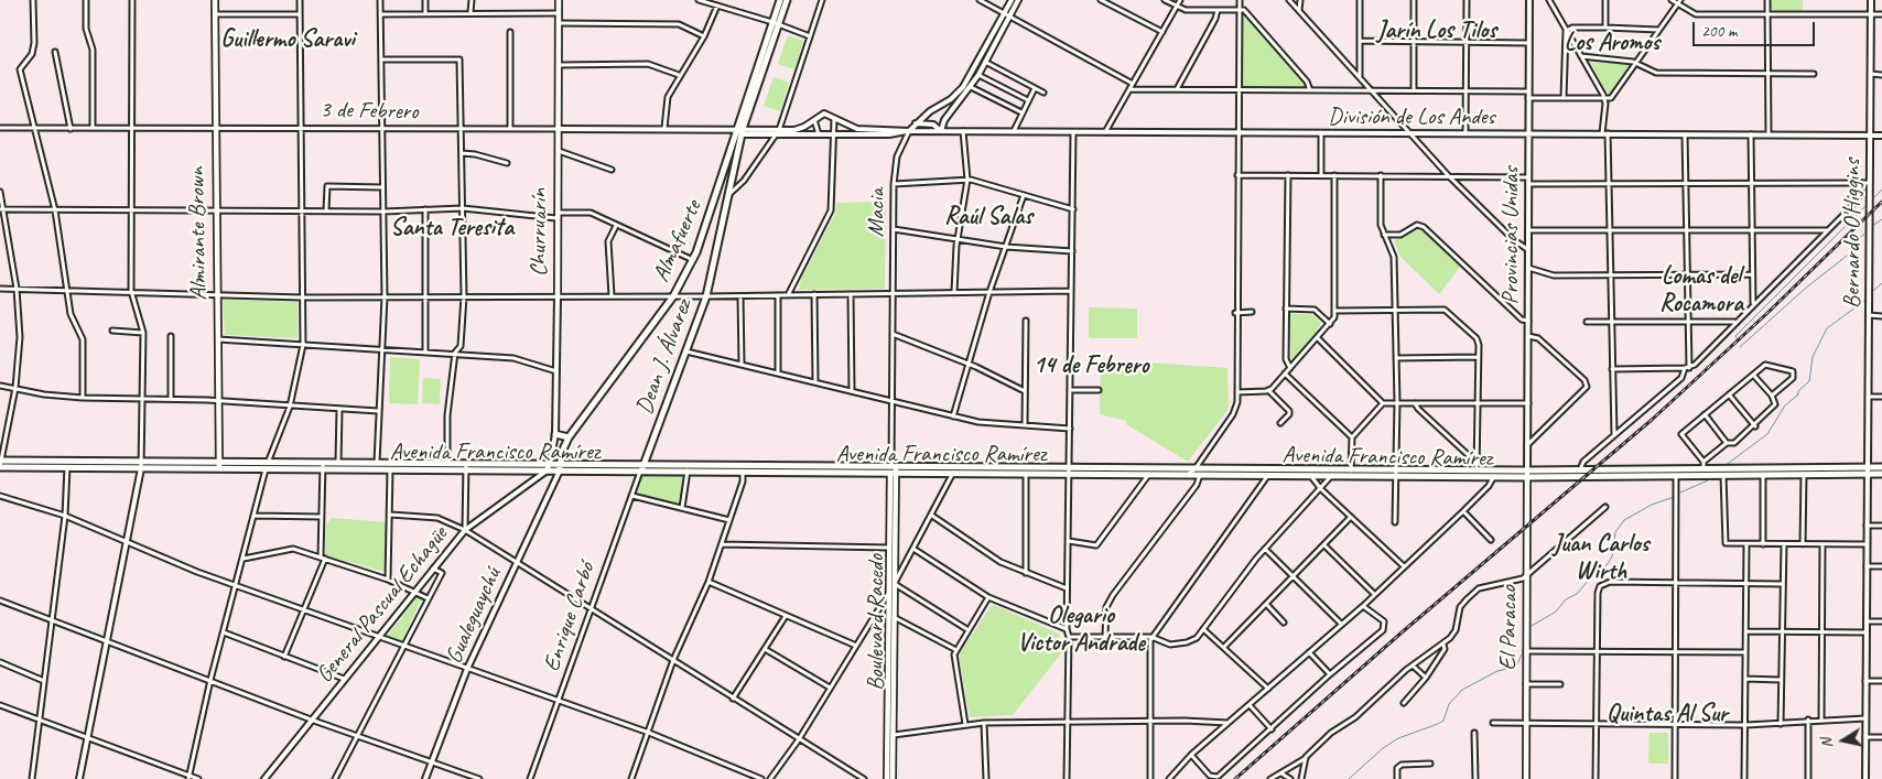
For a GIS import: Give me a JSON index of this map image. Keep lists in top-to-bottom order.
{
  "streets": {
    "main road": [
      "Churruarín",
      "Almirante Brown",
      "Almafuerte",
      "Dean J. Álvarez",
      "Avenida Francisco Ramírez",
      "Boulevard Racedo",
      "El Paracao"
    ],
    "street": [
      "3 de Febrero",
      "División de Los Andes",
      "Macia",
      "Bernardo O'Higgins",
      "Provincias Unidas",
      "General Pascual Echagüe",
      "Gualeguaychú",
      "Enrique Carbó"
    ]
  },
  "crossings": [
    ["3 de Febrero", "División de Los Andes"],
    ["3 de Febrero", "Churruarín"],
    ["3 de Febrero", "Almirante Brown"],
    ["3 de Febrero", "Almafuerte"],
    ["3 de Febrero", "Dean J. Álvarez"],
    ["División de Los Andes", "Macia"],
    ["División de Los Andes", "Bernardo O'Higgins"],
    ["División de Los Andes", "Provincias Unidas"],
    ["División de Los Andes", "Almafuerte"],
    ["División de Los Andes", "Dean J. Álvarez"],
    ["Macia", "Avenida Francisco Ramírez"],
    ["Macia", "Boulevard Racedo"],
    ["Churruarín", "Avenida Francisco Ramírez"],
    ["Churruarín", "General Pascual Echagüe"],
    ["Almirante Brown", "Avenida Francisco Ramírez"],
    ["Bernardo O'Higgins", "Avenida Francisco Ramírez"],
    ["Provincias Unidas", "Avenida Francisco Ramírez"],
    ["Provincias Unidas", "El Paracao"],
    ["Almafuerte", "Dean J. Álvarez"],
    ["Almafuerte", "Avenida Francisco Ramírez"],
    ["Almafuerte", "Gualeguaychú"],
    ["Dean J. Álvarez", "Avenida Francisco Ramírez"],
    ["Dean J. Álvarez", "Enrique Carbó"],
    ["Avenida Francisco Ramírez", "General Pascual Echagüe"],
    ["Avenida Francisco Ramírez", "Gualeguaychú"],
    ["Avenida Francisco Ramírez", "Enrique Carbó"],
    ["Avenida Francisco Ramírez", "Boulevard Racedo"],
    ["Avenida Francisco Ramírez", "El Paracao"]
  ],
  "districts": [
    "Jarín Los Tilos",
    "Guillermo Saravi",
    "Los Aromos",
    "Raúl Salas",
    "Santa Teresita",
    "Lomas del Rocamora",
    "14 de Febrero",
    "Juan Carlos Wirth",
    "Olegario Victor Andrade",
    "Quintas Al Sur"
  ],
  "scale_bar": "200 m",
  "north": "left"
}
